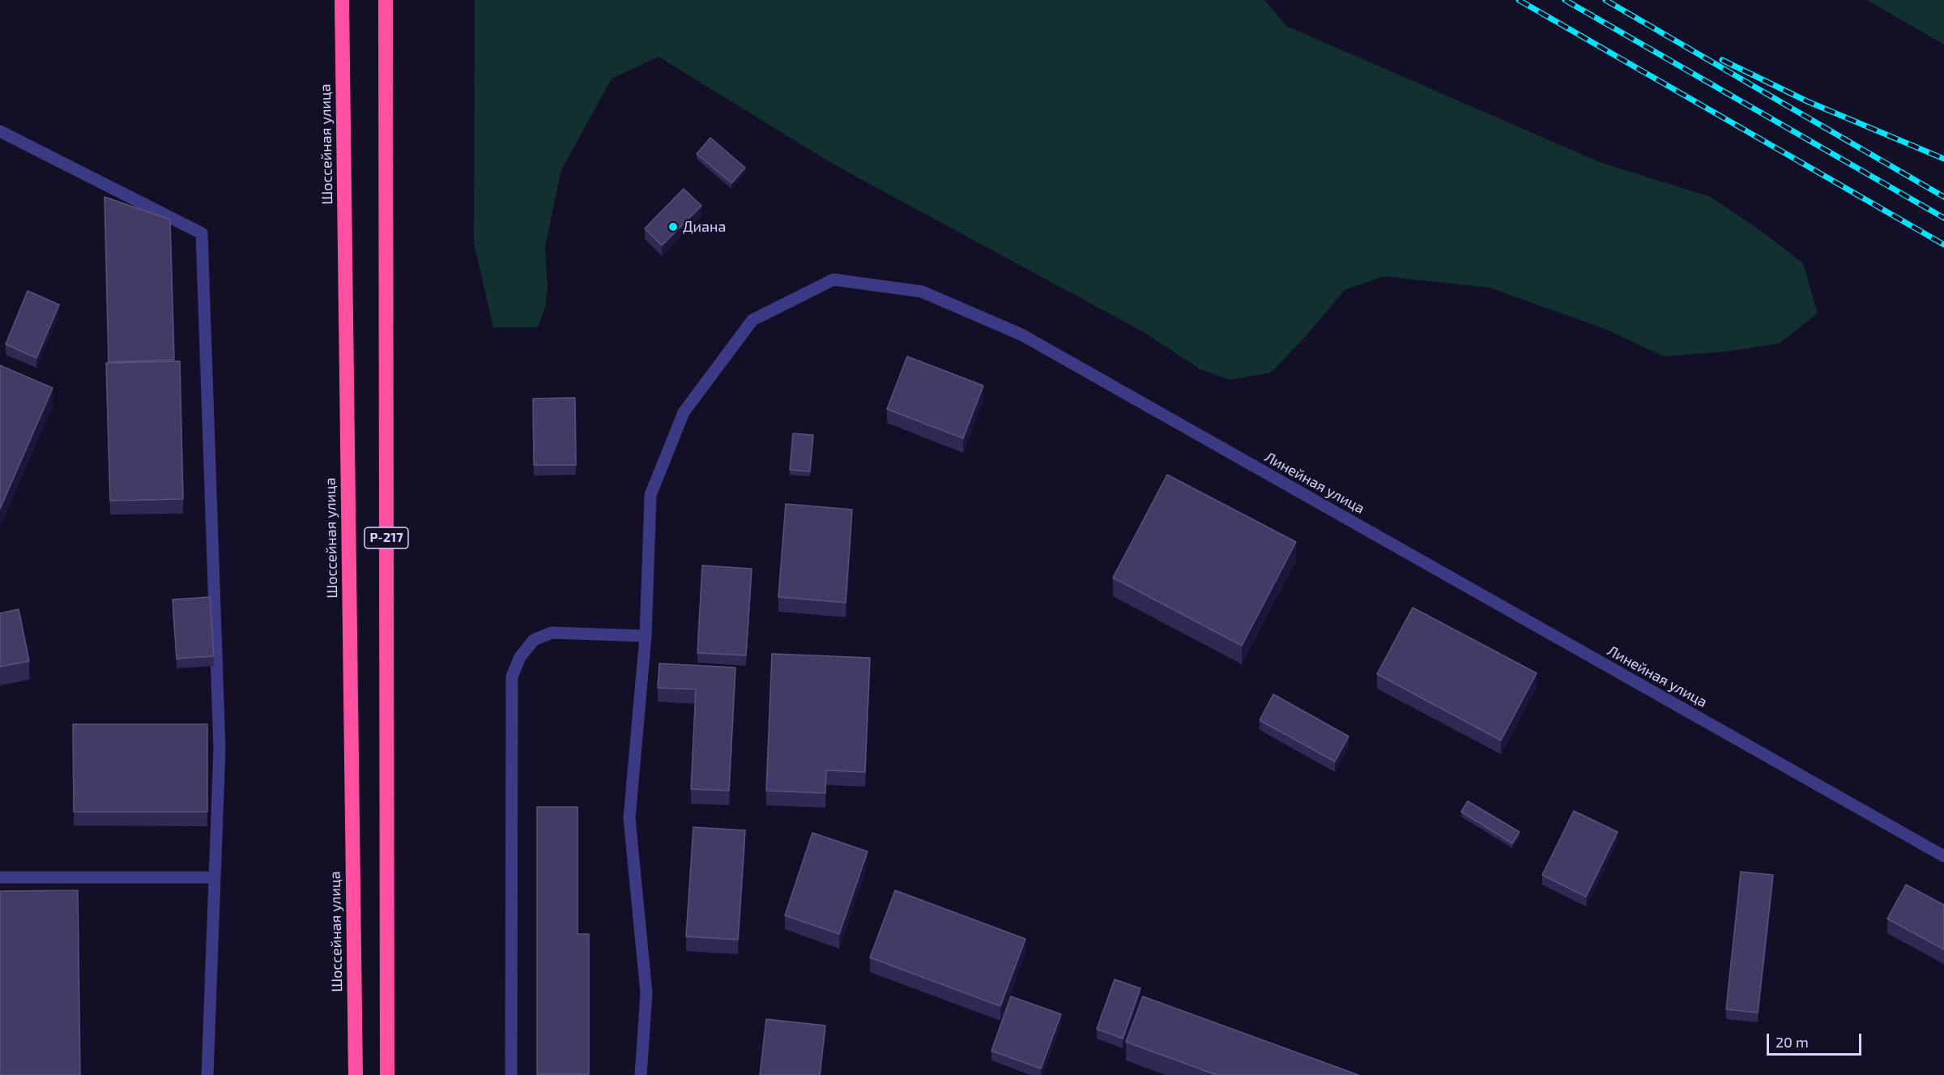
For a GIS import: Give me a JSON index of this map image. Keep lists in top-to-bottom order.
{
  "streets": {
    "highway": ["Шоссейная улица", "Р-217"],
    "street": ["Линейная улица"]
  },
  "places": ["Диана"],
  "scale_bar": "20 m"
}
